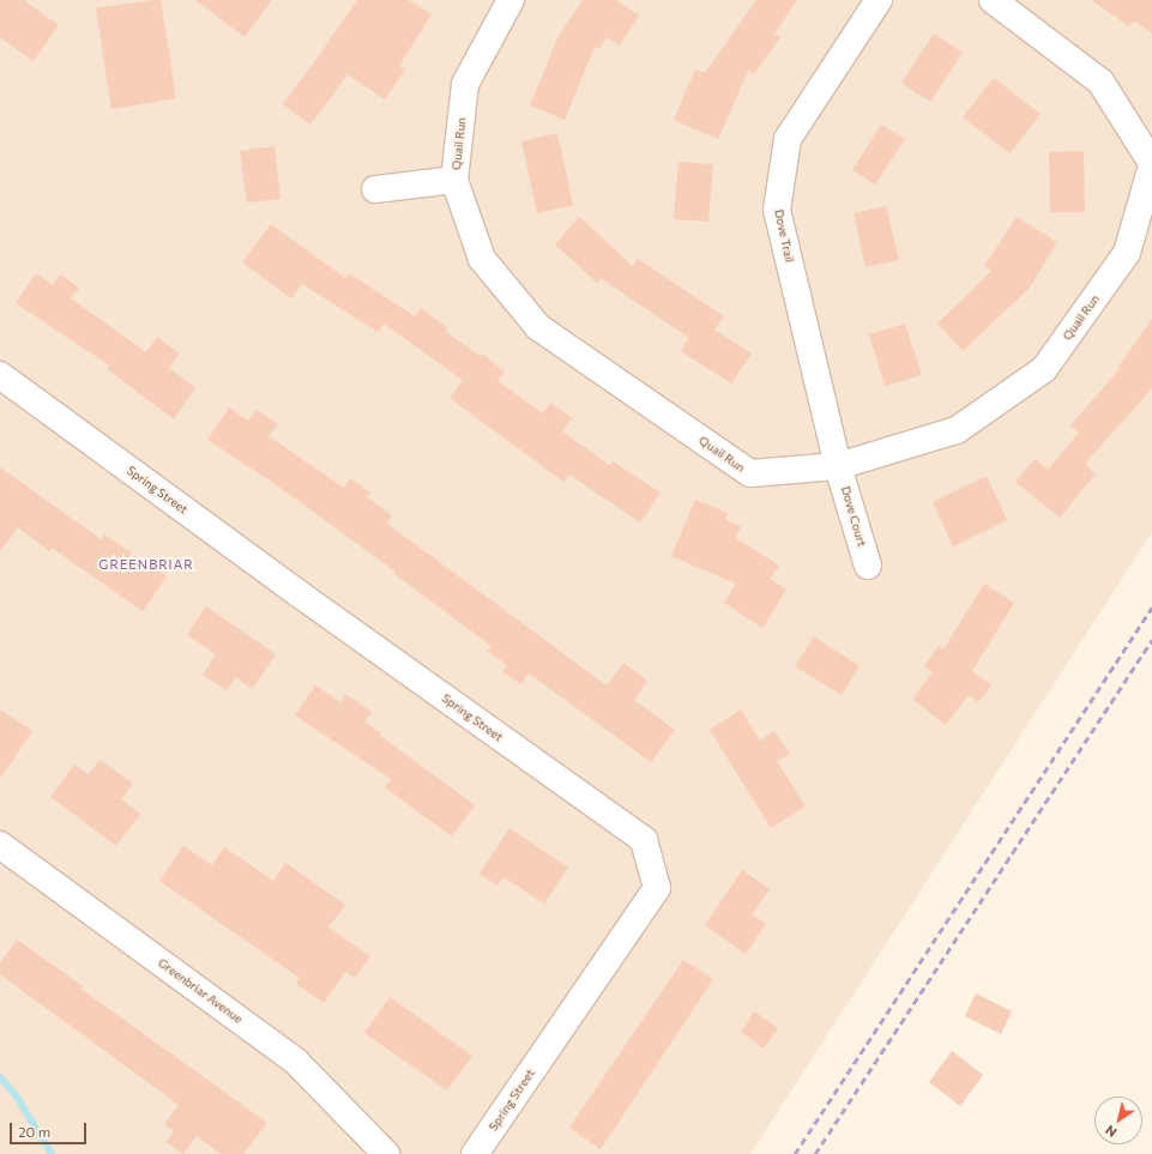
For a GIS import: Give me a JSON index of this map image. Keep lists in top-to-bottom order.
{
  "streets": {
    "street": [
      "Quail Run",
      "Dove Trail",
      "Spring Street",
      "Dove Court",
      "Greenbriar Avenue"
    ]
  },
  "crossings": [
    ["Quail Run", "Dove Trail"],
    ["Quail Run", "Dove Court"],
    ["Dove Trail", "Dove Court"]
  ],
  "districts": ["GREENBRIAR"],
  "scale_bar": "20 m",
  "north": "bottom left"
}
